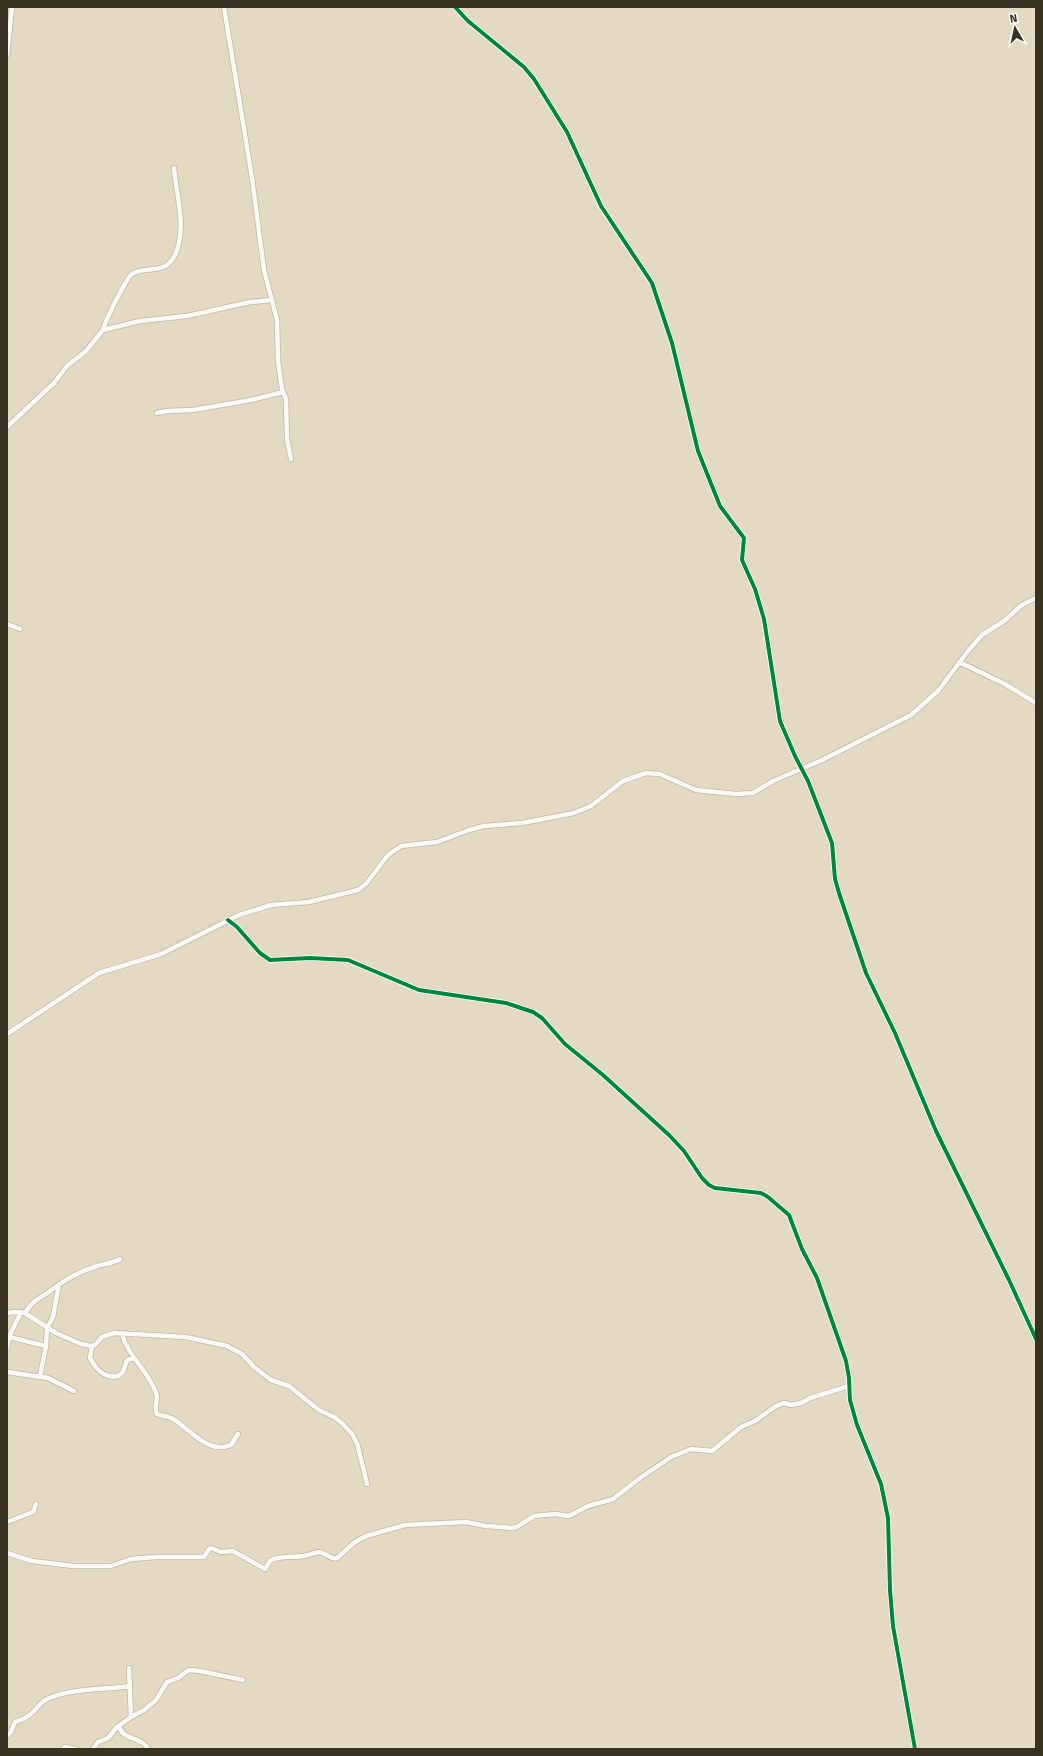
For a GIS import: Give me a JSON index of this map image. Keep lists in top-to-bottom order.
{
  "north": "top"
}
